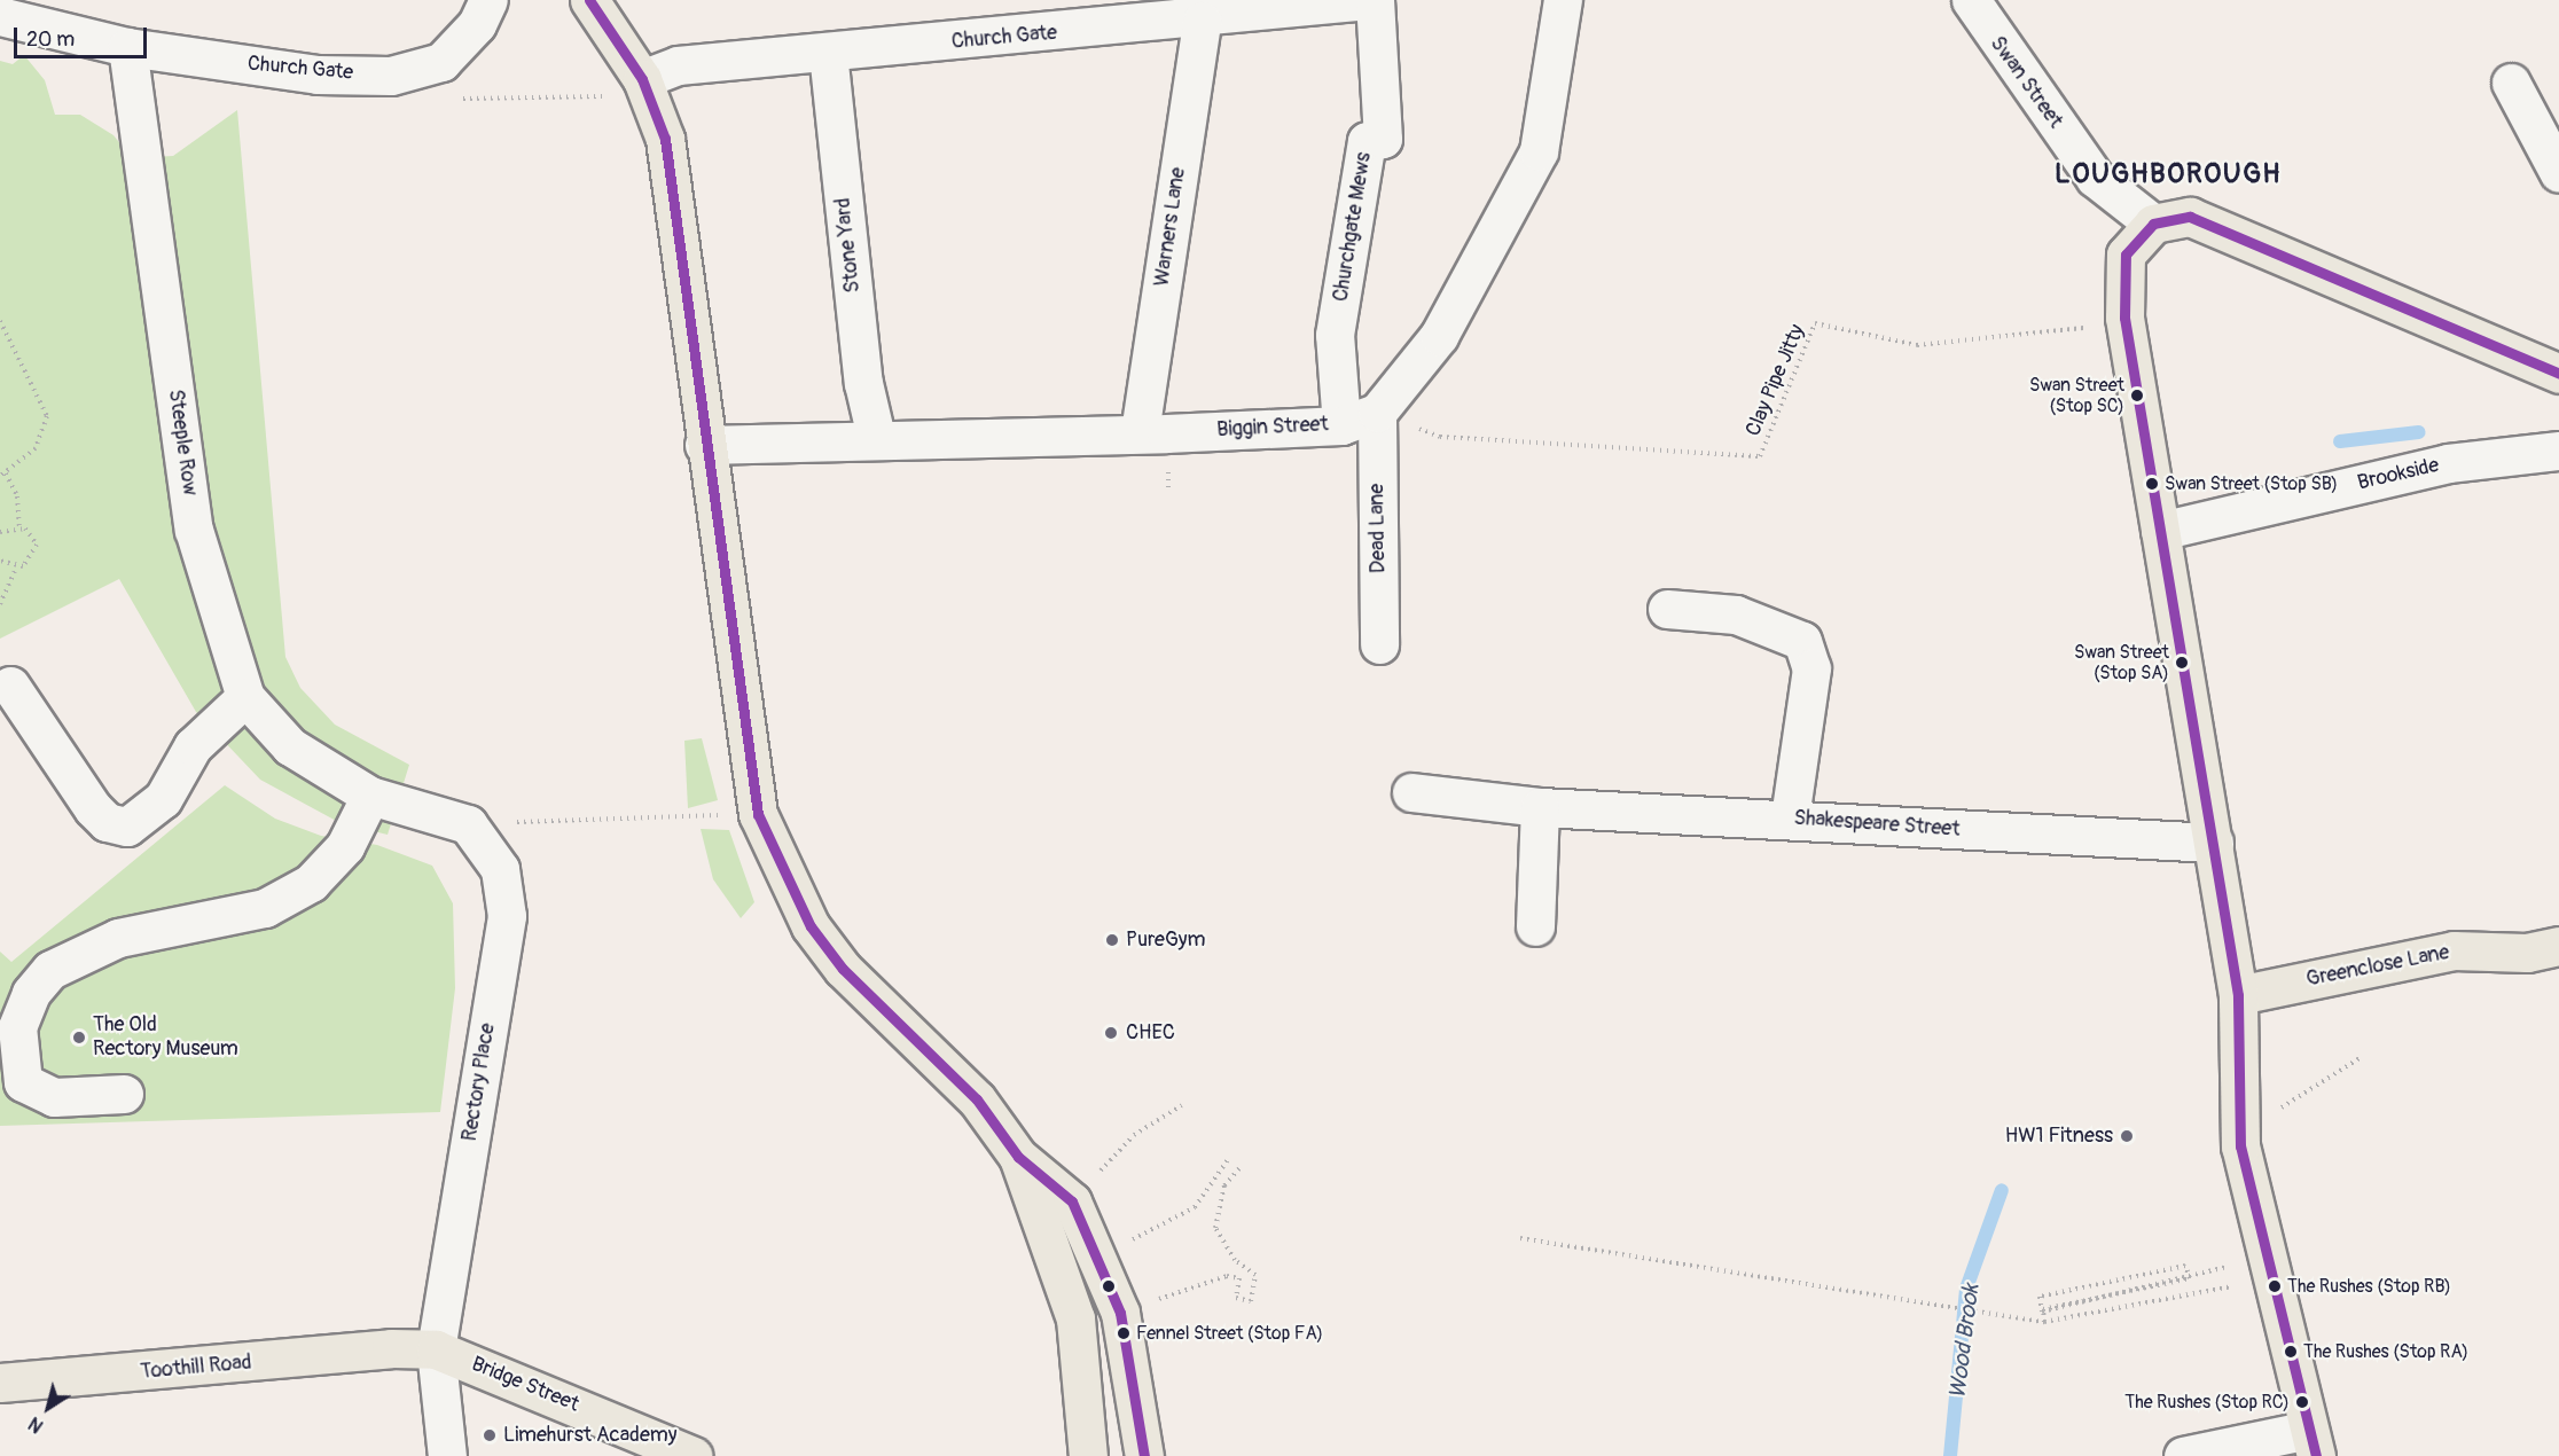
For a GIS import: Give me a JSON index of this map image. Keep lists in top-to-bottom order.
{
  "streets": {
    "main road": ["Greenclose Lane", "Toothill Road", "Bridge Street"],
    "street": [
      "Church Gate",
      "Swan Street",
      "Warners Lane",
      "Churchgate Mews",
      "Stone Yard",
      "Biggin Street",
      "Steeple Row",
      "Brookside",
      "Dead Lane",
      "Shakespeare Street",
      "Rectory Place"
    ],
    "path": ["Clay Pipe Jitty"]
  },
  "crossings": [
    ["Church Gate", "Warners Lane"],
    ["Church Gate", "Stone Yard"],
    ["Church Gate", "Steeple Row"],
    ["Warners Lane", "Biggin Street"],
    ["Churchgate Mews", "Biggin Street"],
    ["Stone Yard", "Biggin Street"],
    ["Clay Pipe Jitty", "Biggin Street"],
    ["Clay Pipe Jitty", "Dead Lane"],
    ["Biggin Street", "Dead Lane"],
    ["Rectory Place", "Bridge Street"],
    ["Toothill Road", "Bridge Street"]
  ],
  "districts": ["LOUGHBOROUGH"],
  "water": ["Wood Brook"],
  "places": [
    "Swan Street (Stop SC)",
    "Swan Street (Stop SB)",
    "Swan Street (Stop SA)",
    "PureGym",
    "CHEC",
    "The Old Rectory Museum",
    "HW1 Fitness",
    "The Rushes (Stop RB)",
    "Fennel Street (Stop FA)",
    "The Rushes (Stop RA)",
    "The Rushes (Stop RC)",
    "Limehurst Academy"
  ],
  "scale_bar": "20 m",
  "north": "bottom left"
}
